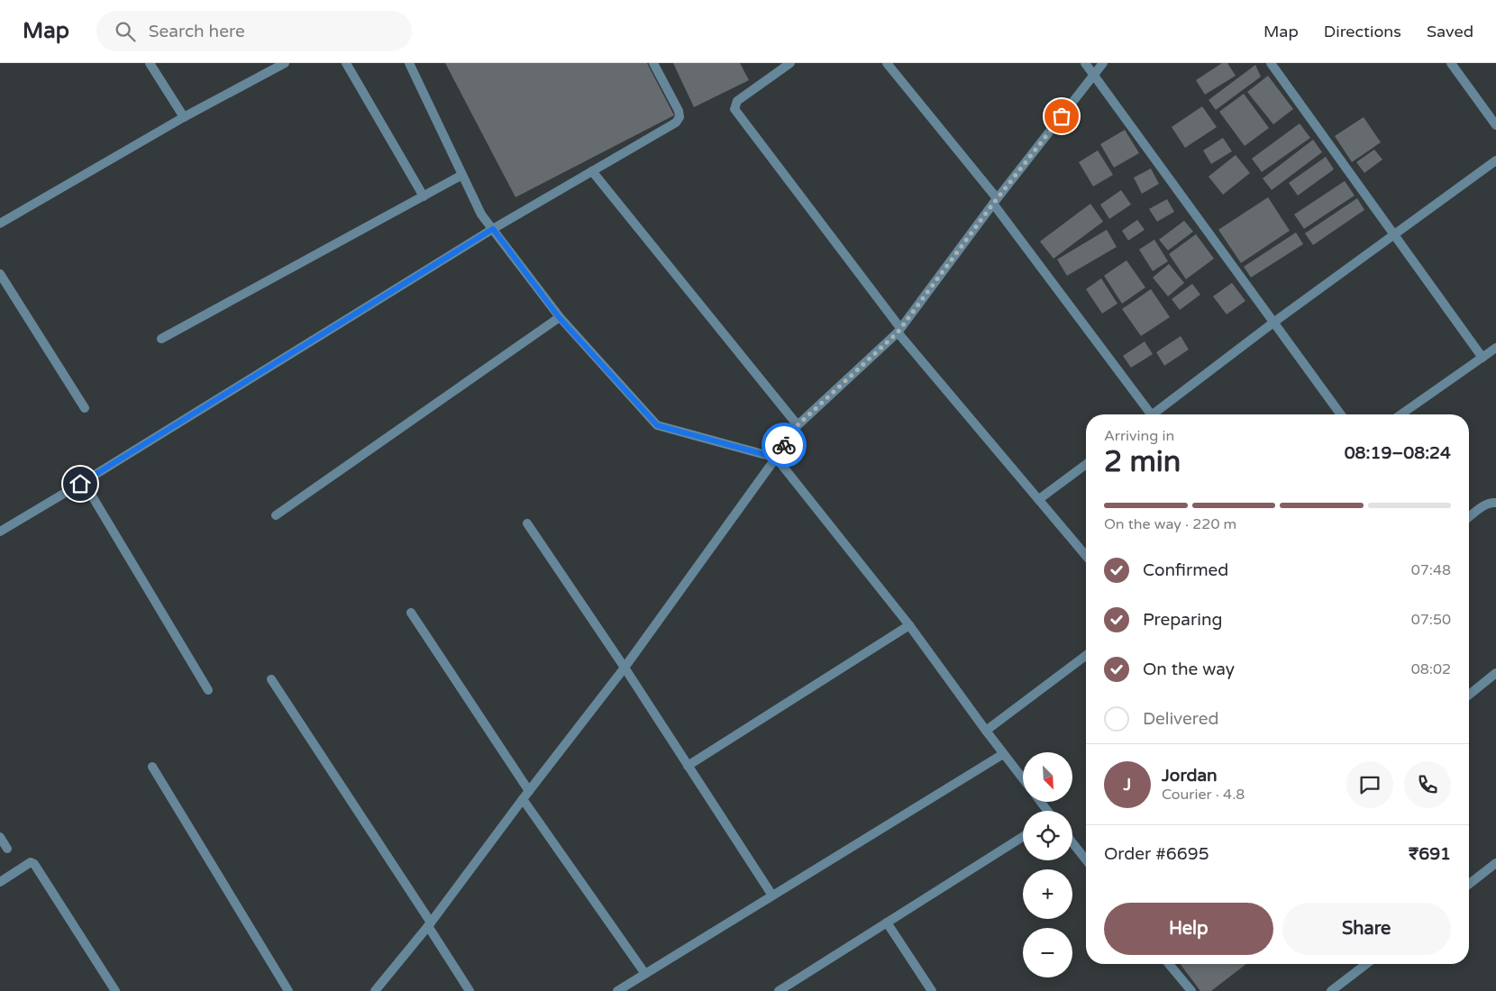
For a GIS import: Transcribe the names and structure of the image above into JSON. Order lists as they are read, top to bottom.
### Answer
{
  "north": "bottom right",
  "page": {
    "header": "Map",
    "search": "Search here",
    "nav": ["Map", "Directions", "Saved"],
    "heading": ["2 min", "Arriving in", "08:19–08:24"],
    "panel": [
      "Jordan",
      "Courier · 4.8",
      "Order #6695",
      "₹691"
    ],
    "bar": "On the way · 220 m",
    "list": [
      ["Confirmed", "07:48"],
      ["Preparing", "07:50"],
      ["On the way", "08:02"],
      "Delivered"
    ],
    "map_buttons": ["+", "−"],
    "round": "J",
    "buttons": ["Help", "Share"]
  }
}
